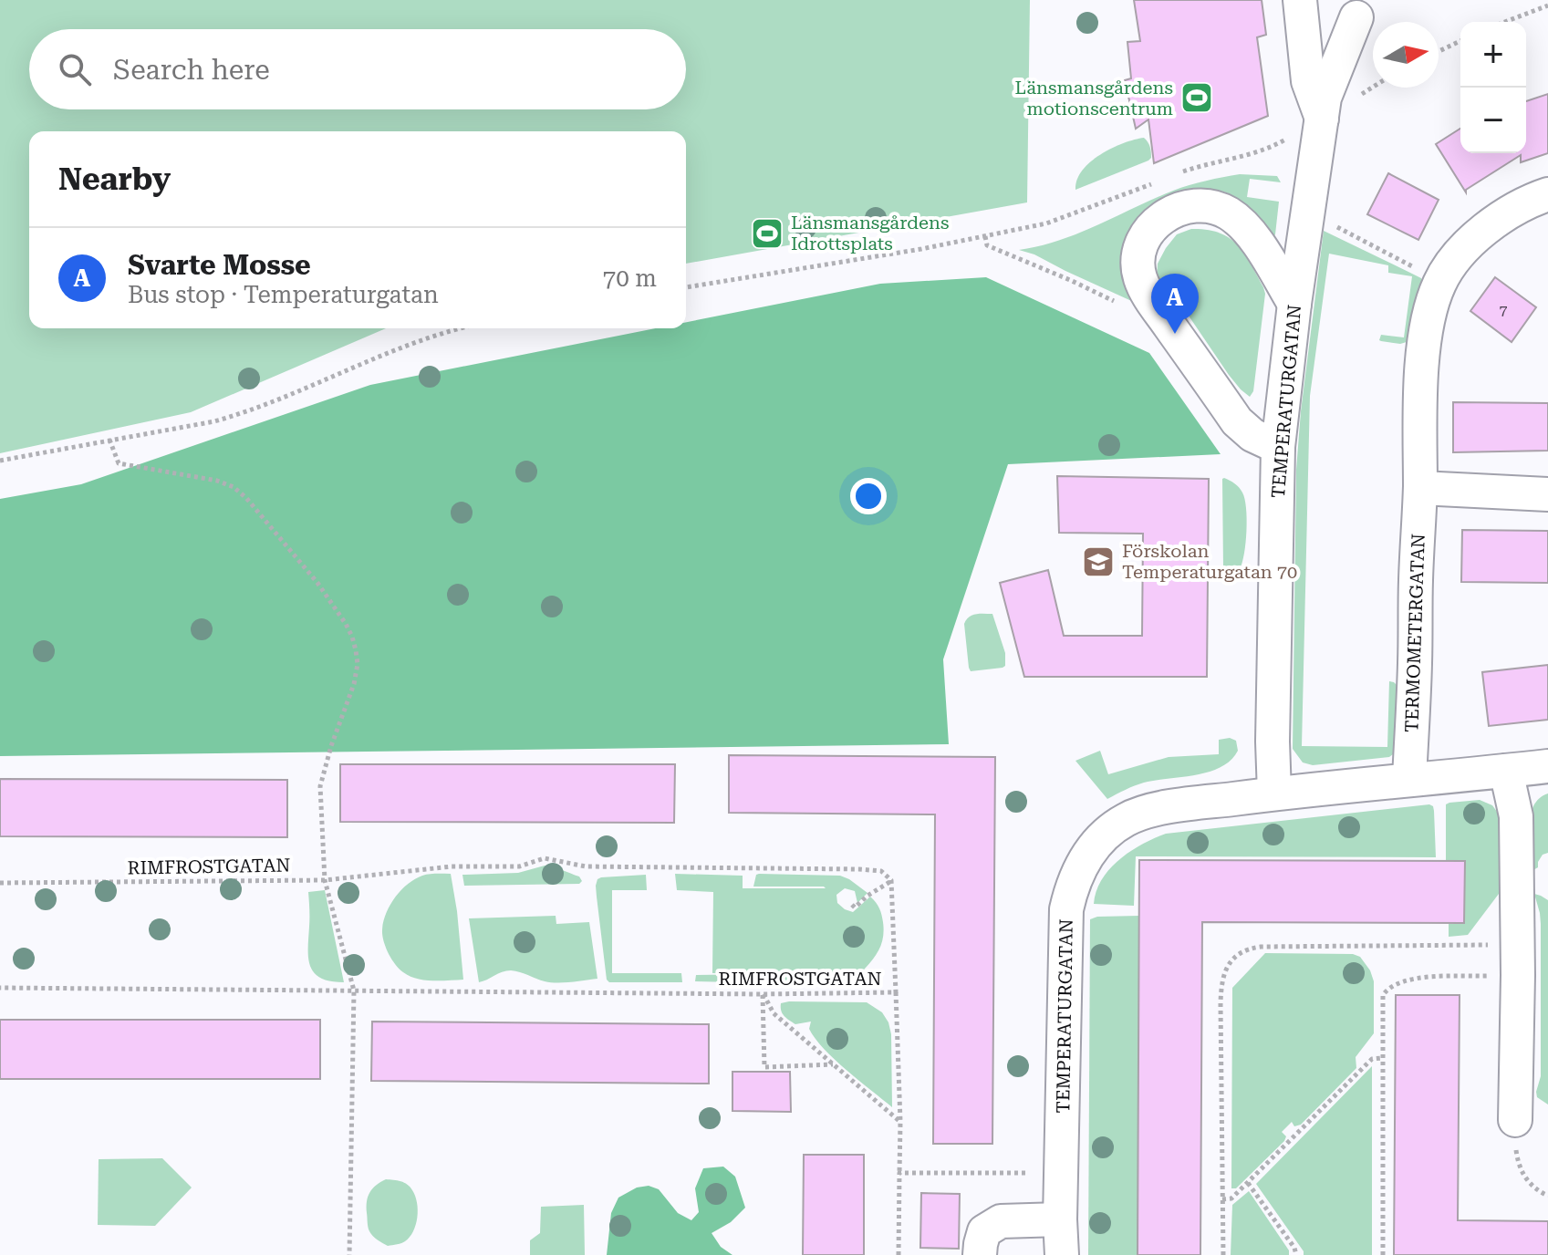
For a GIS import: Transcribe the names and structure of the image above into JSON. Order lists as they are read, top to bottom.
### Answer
{
  "streets": {
    "street": ["TEMPERATURGATAN", "TERMOMETERGATAN"],
    "path": ["RIMFROSTGATAN"]
  },
  "crossings": [
    ["TEMPERATURGATAN", "TERMOMETERGATAN"]
  ],
  "places": {
    "sports": ["Länsmansgårdens motionscentrum", "Länsmansgårdens Idrottsplats"],
    "school or university": ["Förskolan Temperaturgatan 70"]
  },
  "house_numbers": ["7"],
  "north": "right",
  "page": {
    "map_buttons": ["+", "−"],
    "search": "Search here",
    "heading": "Nearby",
    "list": [
      {
        "mark": "A",
        "name": "Svarte Mosse",
        "note": "Bus stop · Temperaturgatan",
        "value": "70 m"
      }
    ],
    "pins": "A"
  }
}
